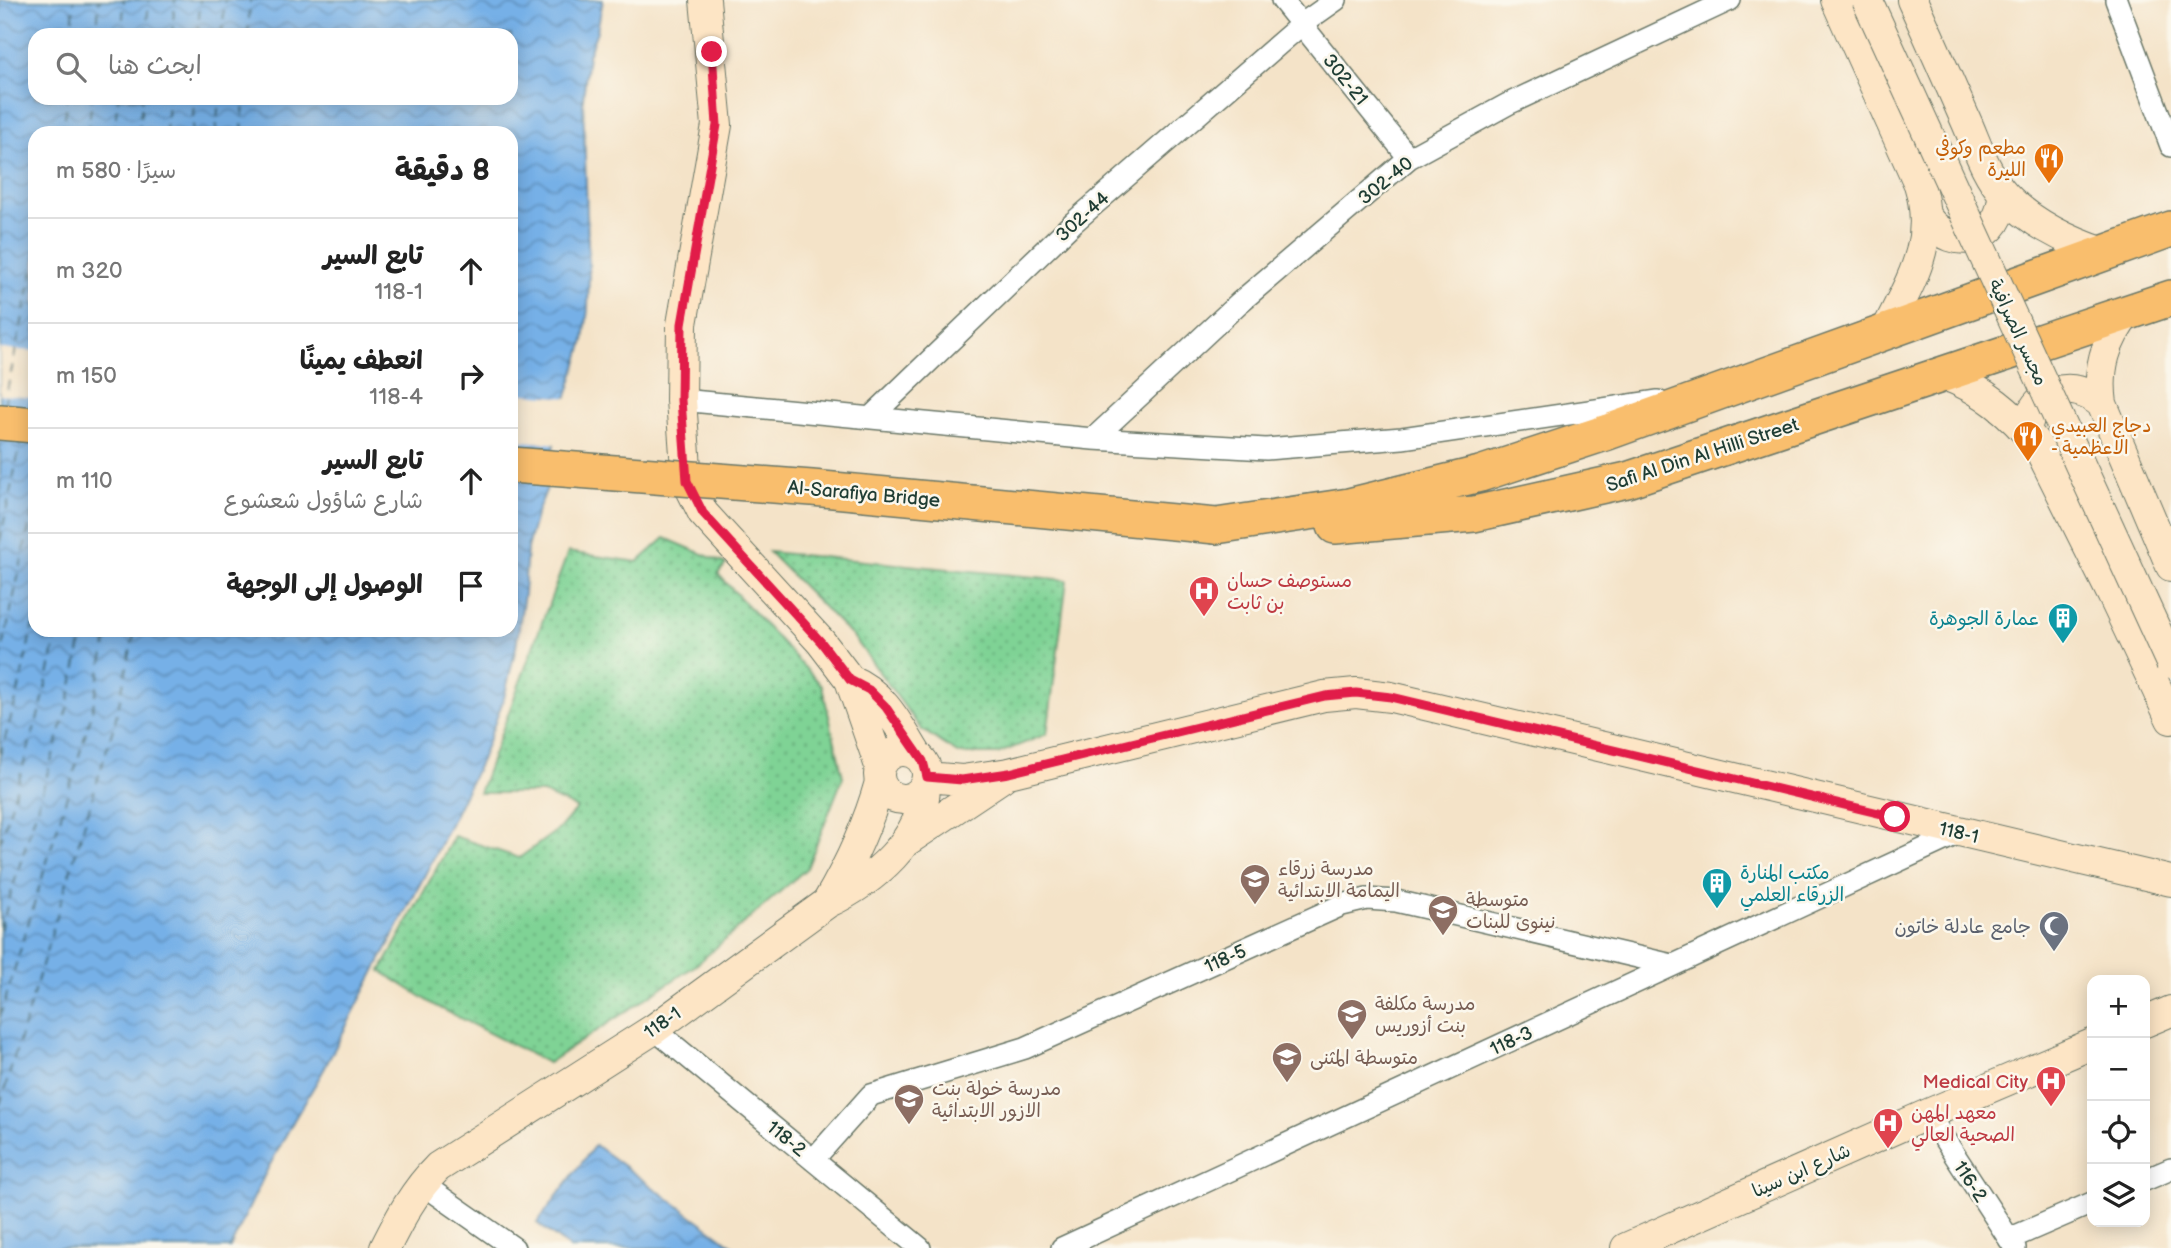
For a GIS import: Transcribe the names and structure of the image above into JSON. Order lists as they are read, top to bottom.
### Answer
{
  "streets": {
    "main road": ["Safi Al Din Al Hilli Street", "Al-Sarafiya Bridge"],
    "street": [
      "302-21",
      "302-40",
      "302-44",
      "مجسر الصرافية",
      "118-1",
      "118-5",
      "118-3",
      "118-2",
      "شارع ابن سينا",
      "116-2"
    ]
  },
  "crossings": [
    ["302-21", "302-40"],
    ["302-21", "302-44"],
    ["Safi Al Din Al Hilli Street", "Al-Sarafiya Bridge"],
    ["118-1", "118-3"],
    ["118-1", "118-2"],
    ["118-5", "118-3"],
    ["118-5", "118-2"],
    ["شارع ابن سينا", "116-2"]
  ],
  "places": {
    "restaurant": ["مطعم وكوفي الليرة", "دجاج العبيدي - الاعظمية"],
    "hospital": ["مستوصف حسان بن ثابت", "Medical City", "معهد المهن الصحية العالي"],
    "building": ["عمارة الجوهرة", "مكتب المنارة الزرقاء العلمي"],
    "school or university": [
      "مدرسة زرقاء اليمامة الابتدائية",
      "متوسطة نينوى للبنات",
      "مدرسة مكلفة بنت أزوريس",
      "متوسطة المثنى",
      "مدرسة خولة بنت الازور الابتدائية"
    ],
    "mosque": ["جامع عادلة خاتون"]
  },
  "page": {
    "search": "ابحث هنا",
    "heading": ["8 دقيقة", "سيرًا · 580 m"],
    "list": [
      ["تابع السير", "118-1", "320 m"],
      ["انعطف يمينًا", "118-4", "150 m"],
      ["تابع السير", "شارع شاؤول شعشوع", "110 m"],
      "الوصول إلى الوجهة"
    ],
    "map_buttons": ["+", "−"]
  }
}
